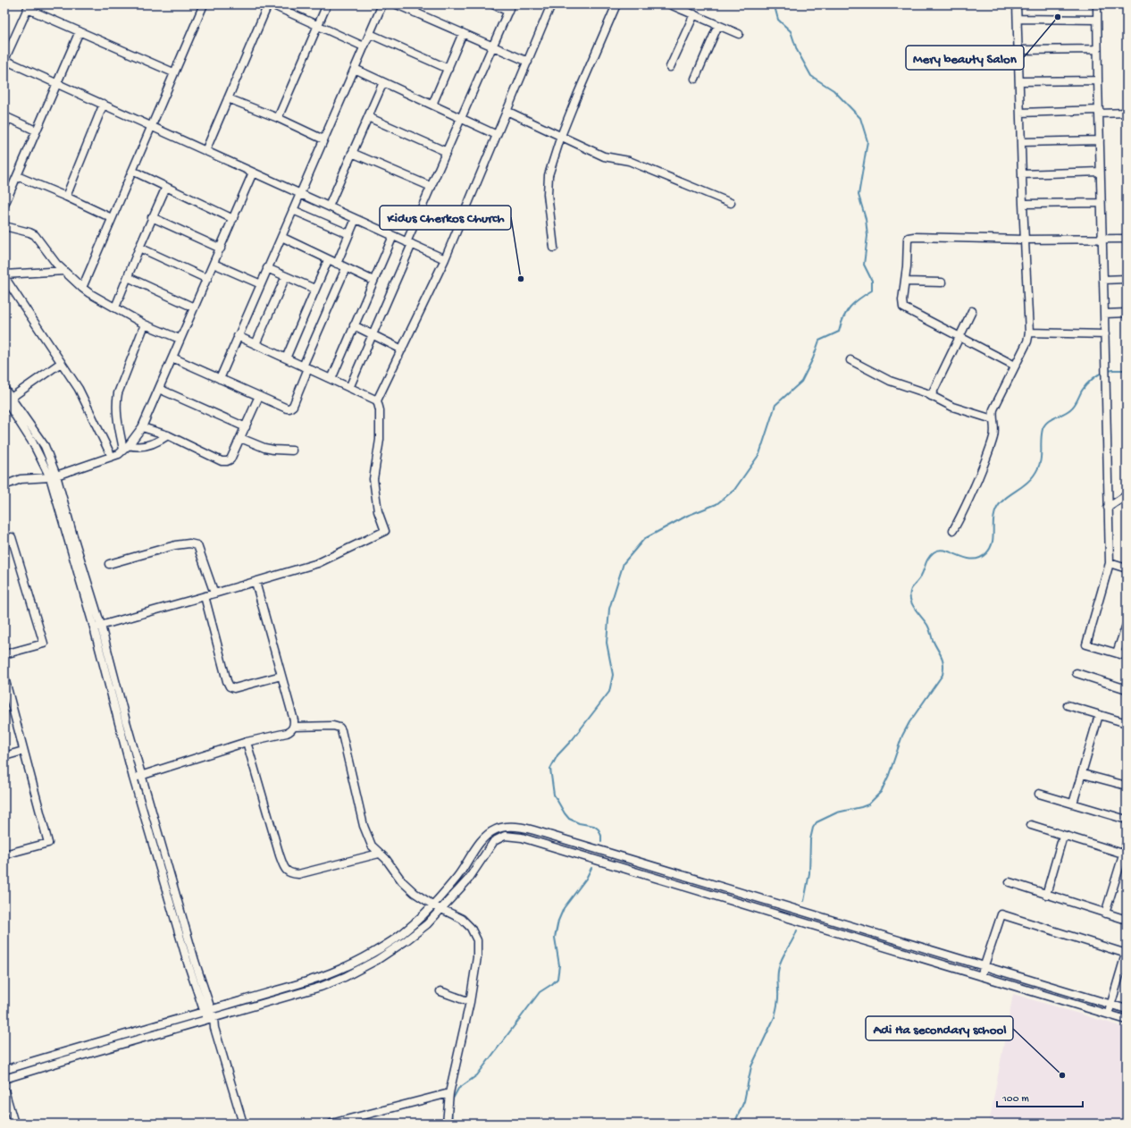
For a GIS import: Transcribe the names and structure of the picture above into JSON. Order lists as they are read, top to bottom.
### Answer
{
  "places": ["Mery beauty Salon", "Kidus Cherkos Church", "Adi Ha secondary school"],
  "scale_bar": "100 m"
}
